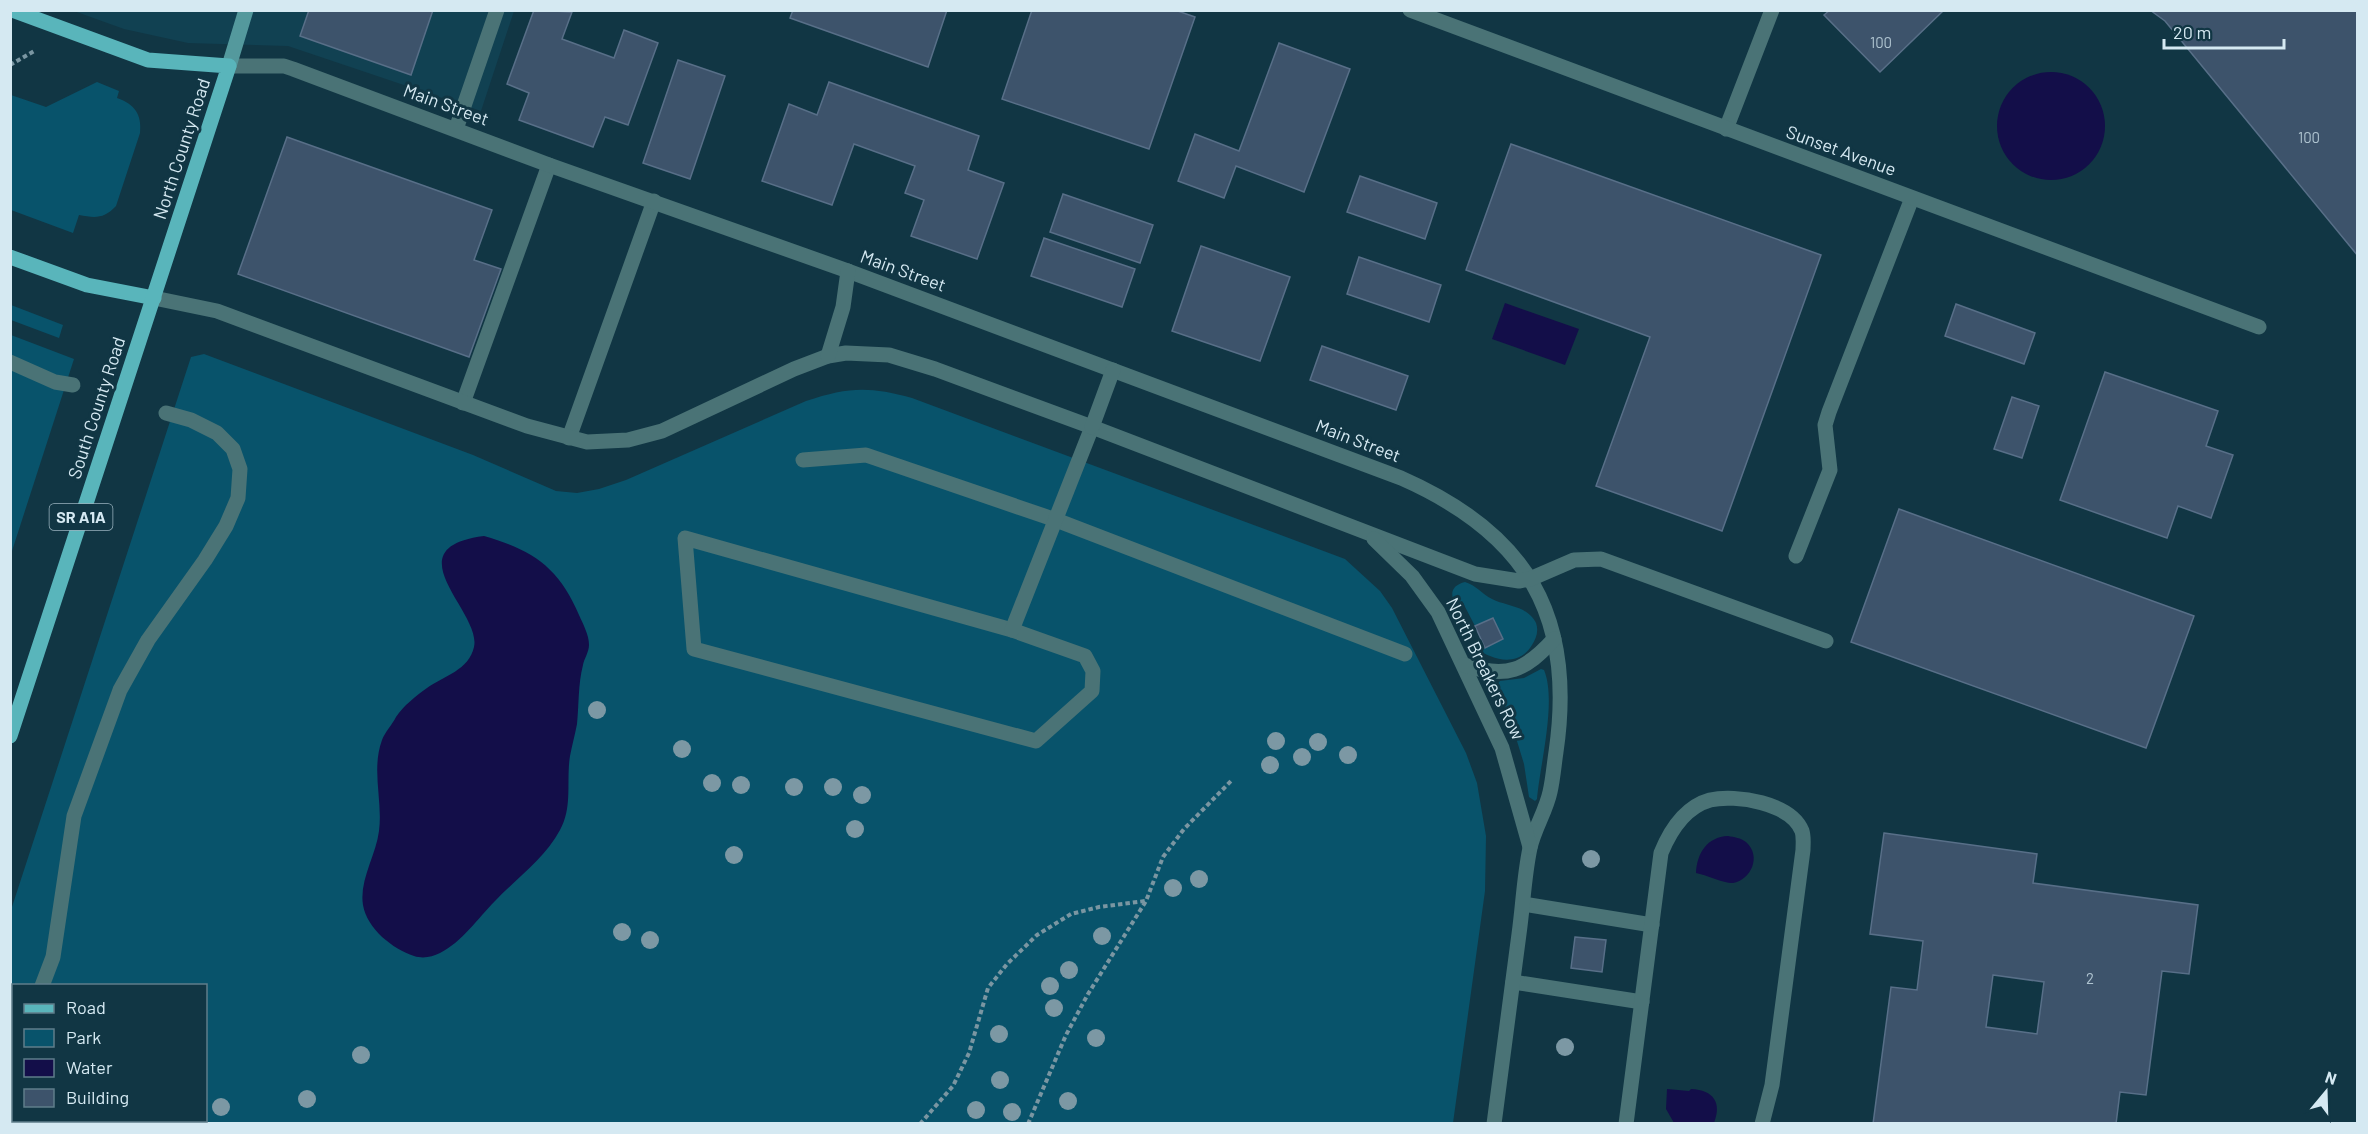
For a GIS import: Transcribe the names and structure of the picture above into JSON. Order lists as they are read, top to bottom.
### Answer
{
  "streets": {
    "main road": ["North County Road", "South County Road", "SR A1A"],
    "street": ["Main Street", "Sunset Avenue", "North Breakers Row"]
  },
  "crossings": [
    ["Main Street", "North County Road"],
    ["Main Street", "North Breakers Row"],
    ["North County Road", "South County Road"]
  ],
  "house_numbers": ["100", "100", "2"],
  "legend": [
    "Road",
    "Park",
    "Water",
    "Building"
  ],
  "scale_bar": "20 m",
  "north": "top"
}
